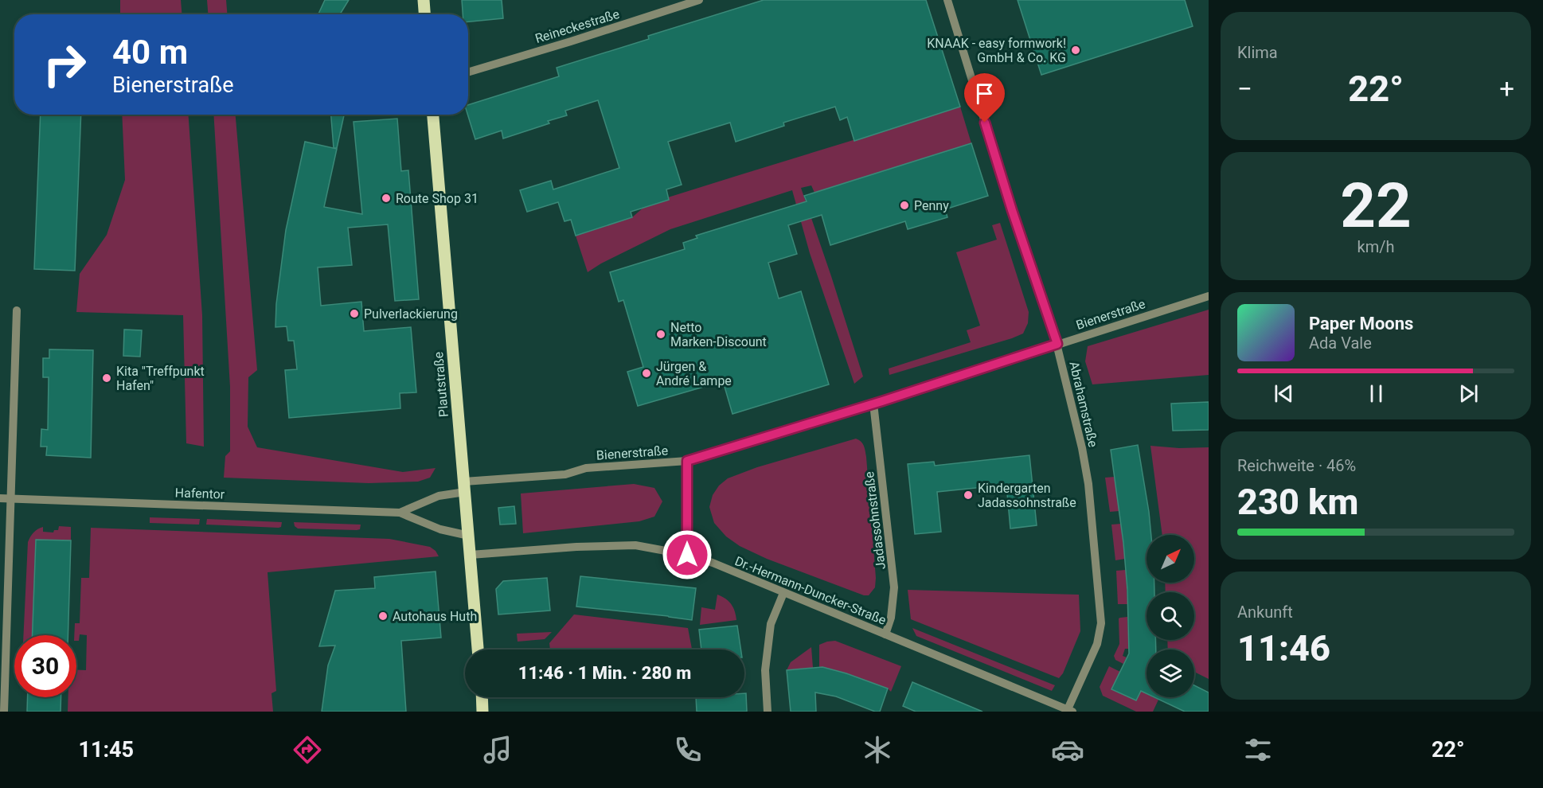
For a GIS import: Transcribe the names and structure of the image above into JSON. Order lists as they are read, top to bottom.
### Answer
{
  "streets": {
    "main road": ["Plautstraße"],
    "street": [
      "Reineckestraße",
      "Bienerstraße",
      "Abrahamstraße",
      "Hafentor",
      "Jadassohnstraße",
      "Dr.-Hermann-Duncker-Straße"
    ]
  },
  "crossings": [
    ["Bienerstraße", "Plautstraße"],
    ["Bienerstraße", "Abrahamstraße"],
    ["Bienerstraße", "Hafentor"],
    ["Bienerstraße", "Jadassohnstraße"],
    ["Plautstraße", "Hafentor"],
    ["Plautstraße", "Dr.-Hermann-Duncker-Straße"],
    ["Abrahamstraße", "Dr.-Hermann-Duncker-Straße"],
    ["Jadassohnstraße", "Dr.-Hermann-Duncker-Straße"]
  ],
  "places": [
    "KNAAK - easy formwork! GmbH & Co. KG",
    "Route Shop 31",
    "Penny",
    "Pulverlackierung",
    "Netto Marken-Discount",
    "Jürgen & André Lampe",
    "Kita \"Treffpunkt Hafen\"",
    "Kindergarten Jadassohnstraße",
    "Autohaus Huth"
  ],
  "north": "top right",
  "page": {
    "tile": [
      "Klima",
      ["22", "km/h"],
      ["Reichweite · 46%", "230 km"],
      ["Ankunft", "11:46"]
    ],
    "turn": ["40 m", "Bienerstraße"],
    "heat": ["−", "22°", "+"],
    "song": ["Paper Moons", "Ada Vale"],
    "limit": "30",
    "trip": "11:46 · 1 Min. · 280 m",
    "tabs": ["11:45", "22°"]
  }
}
